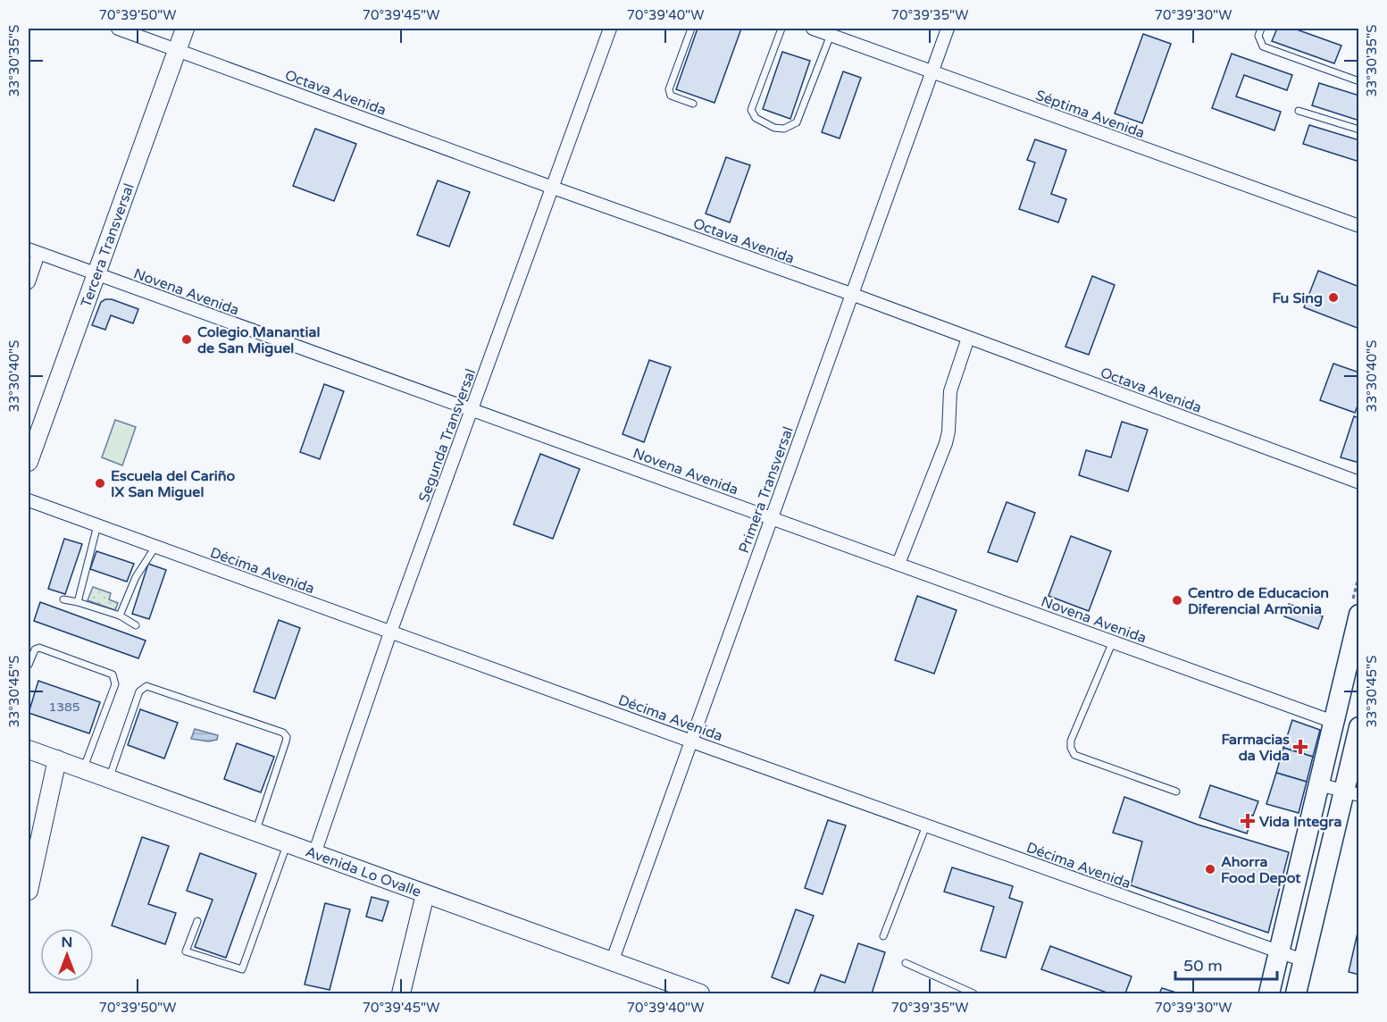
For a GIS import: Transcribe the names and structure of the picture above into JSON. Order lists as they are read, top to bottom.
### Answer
{
  "streets": {
    "main road": ["Tercera Transversal", "Avenida Lo Ovalle"],
    "street": [
      "Octava Avenida",
      "Séptima Avenida",
      "Novena Avenida",
      "Segunda Transversal",
      "Primera Transversal",
      "Décima Avenida"
    ]
  },
  "crossings": [
    ["Octava Avenida", "Tercera Transversal"],
    ["Octava Avenida", "Segunda Transversal"],
    ["Octava Avenida", "Primera Transversal"],
    ["Séptima Avenida", "Primera Transversal"],
    ["Tercera Transversal", "Novena Avenida"],
    ["Novena Avenida", "Segunda Transversal"],
    ["Novena Avenida", "Primera Transversal"],
    ["Segunda Transversal", "Décima Avenida"],
    ["Segunda Transversal", "Avenida Lo Ovalle"],
    ["Primera Transversal", "Décima Avenida"],
    ["Primera Transversal", "Avenida Lo Ovalle"]
  ],
  "places": {
    "other": [
      "Fu Sing",
      "Colegio Manantial de San Miguel",
      "Escuela del Cariño IX San Miguel",
      "Centro de Educacion Diferencial Armonia",
      "Ahorra Food Depot"
    ],
    "health": ["Farmacias da Vida", "Vida Integra"]
  },
  "house_numbers": ["1385"],
  "scale_bar": "50 m",
  "north": "top",
  "coordinates": [
    "70°39'50\"W",
    "70°39'45\"W",
    "70°39'40\"W",
    "70°39'35\"W",
    "70°39'30\"W",
    "33°30'35\"S",
    "33°30'40\"S",
    "33°30'45\"S"
  ]
}
